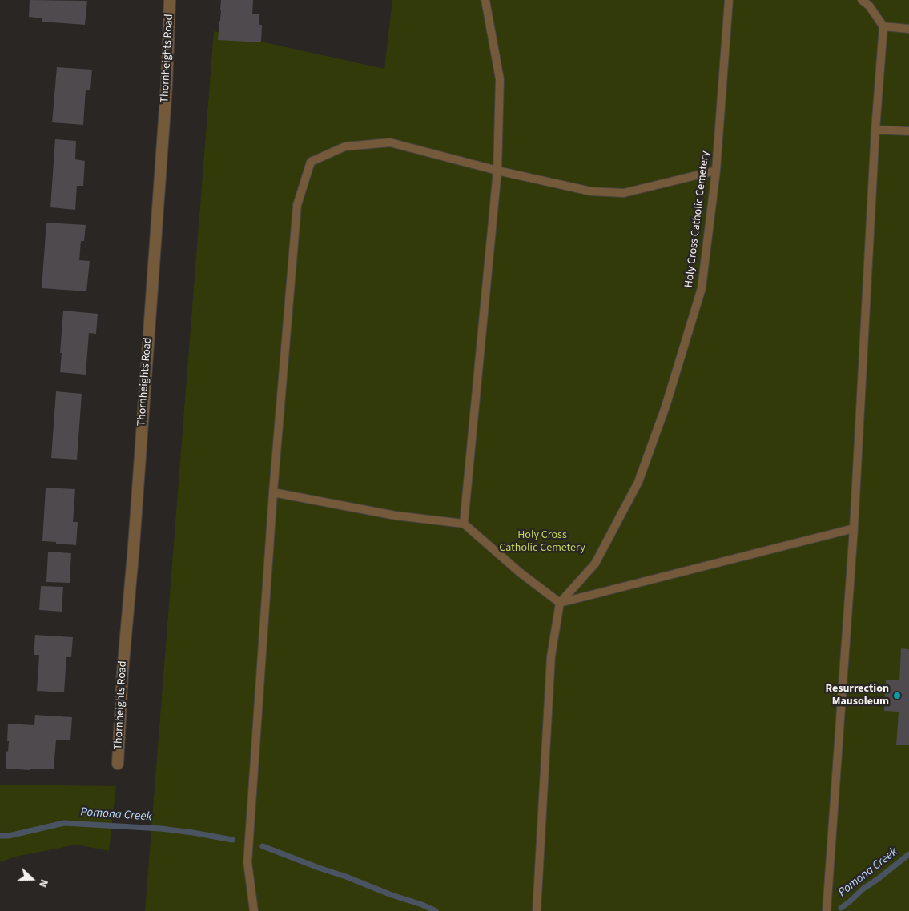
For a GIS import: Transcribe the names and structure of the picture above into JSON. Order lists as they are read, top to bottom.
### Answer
{
  "streets": {
    "street": ["Thornheights Road"],
    "lane": ["Holy Cross Catholic Cemetery"]
  },
  "water": ["Pomona Creek"],
  "parks": ["Holy Cross Catholic Cemetery"],
  "places": ["Resurrection Mausoleum"],
  "north": "right"
}
